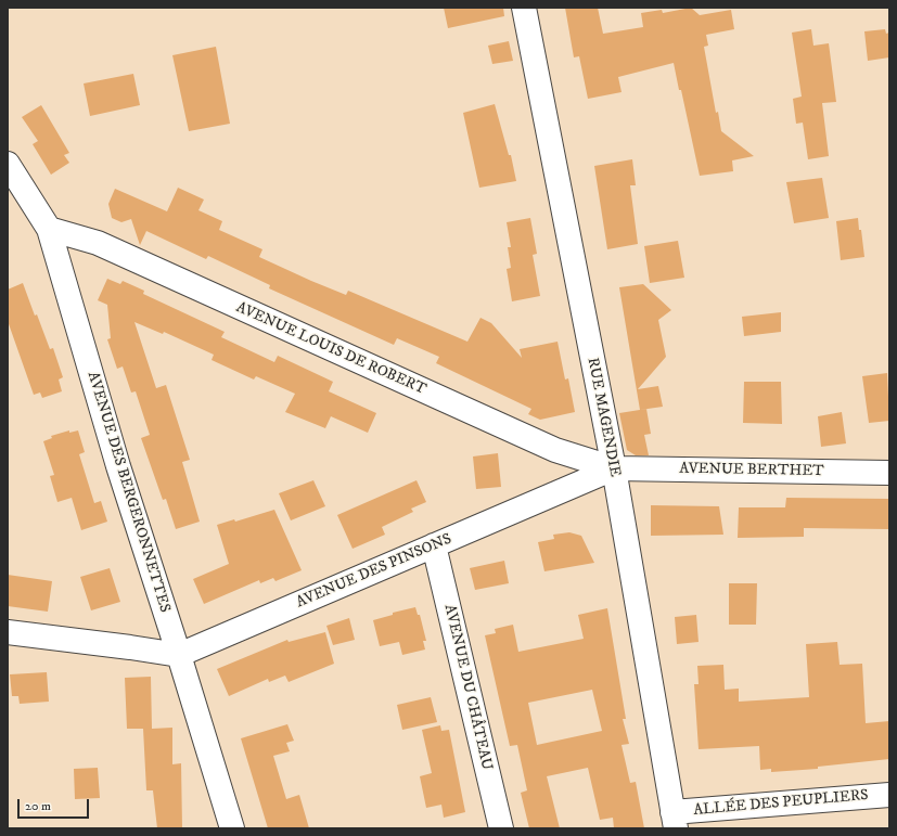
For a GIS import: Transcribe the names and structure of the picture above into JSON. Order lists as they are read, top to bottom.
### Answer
{
  "streets": {
    "street": [
      "AVENUE LOUIS DE ROBERT",
      "RUE MAGENDIE",
      "AVENUE BERTHET",
      "AVENUE DES BERGERONNETTES",
      "AVENUE DES PINSONS",
      "AVENUE DU CHÂTEAU",
      "ALLÉE DES PEUPLIERS"
    ]
  },
  "crossings": [
    ["AVENUE LOUIS DE ROBERT", "RUE MAGENDIE"],
    ["AVENUE LOUIS DE ROBERT", "AVENUE BERTHET"],
    ["AVENUE LOUIS DE ROBERT", "AVENUE DES BERGERONNETTES"],
    ["AVENUE LOUIS DE ROBERT", "AVENUE DES PINSONS"],
    ["RUE MAGENDIE", "AVENUE BERTHET"],
    ["RUE MAGENDIE", "AVENUE DES PINSONS"],
    ["RUE MAGENDIE", "ALLÉE DES PEUPLIERS"],
    ["AVENUE BERTHET", "AVENUE DES PINSONS"],
    ["AVENUE DES BERGERONNETTES", "AVENUE DES PINSONS"],
    ["AVENUE DES PINSONS", "AVENUE DU CHÂTEAU"]
  ],
  "scale_bar": "20 m"
}
